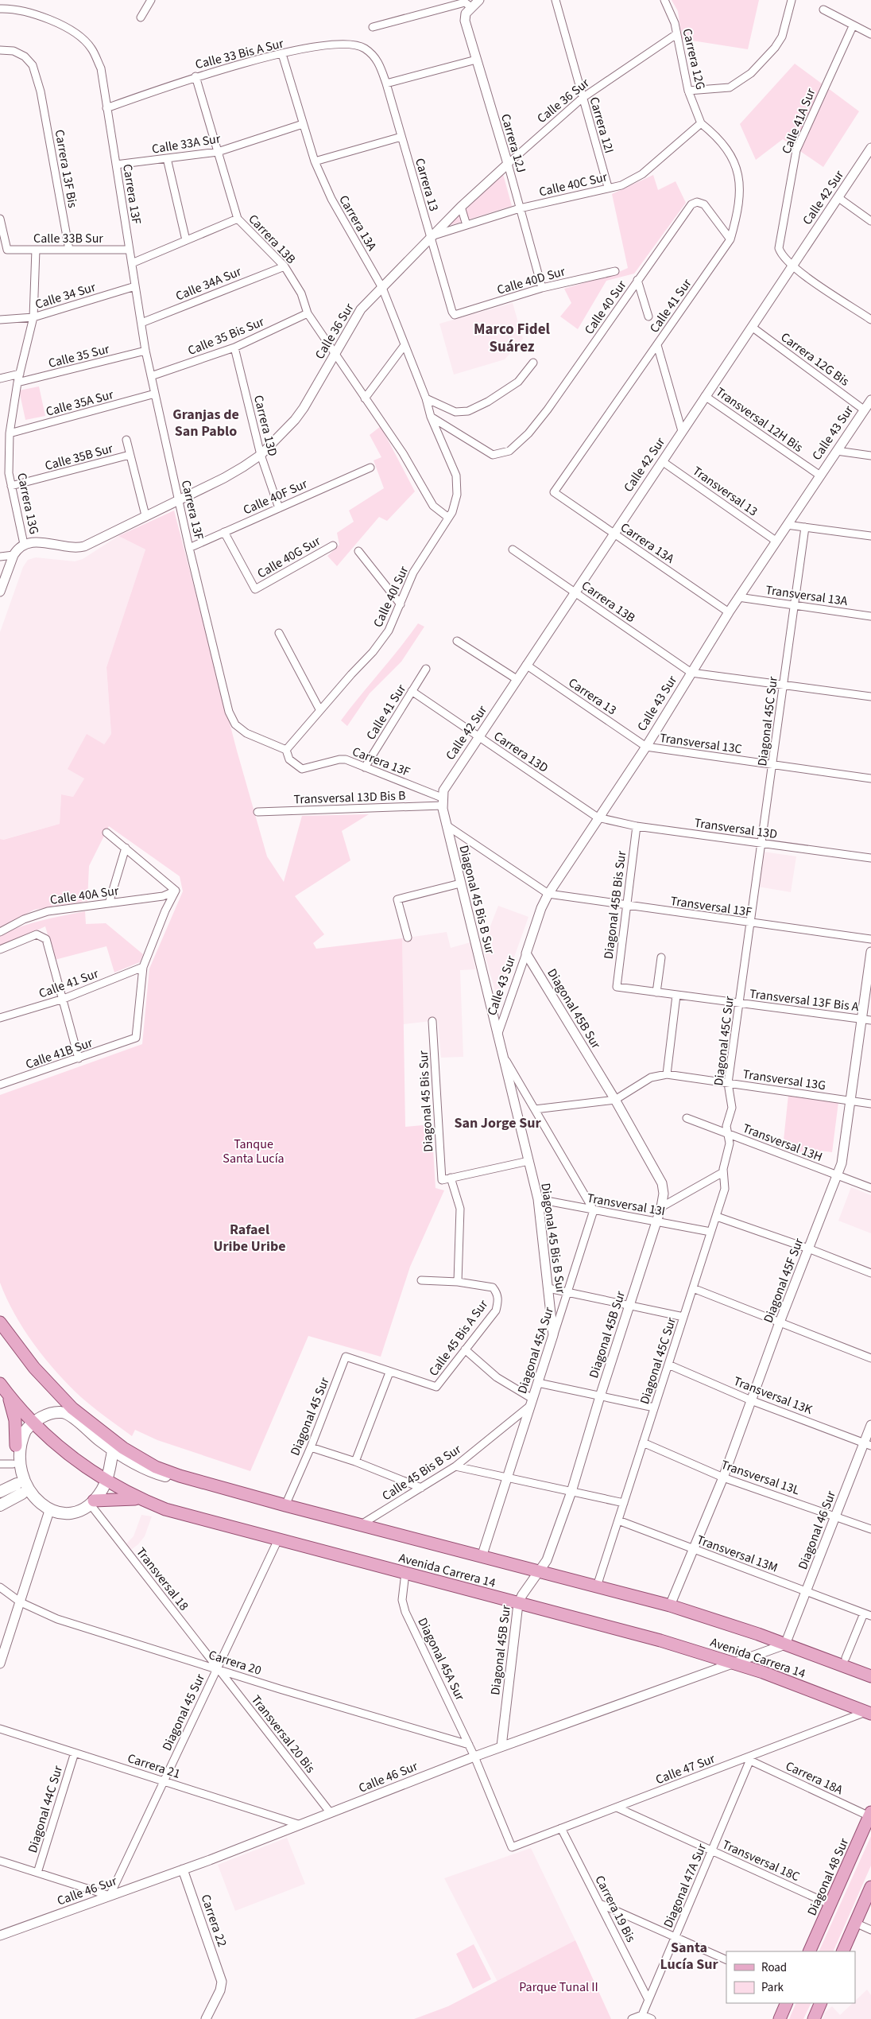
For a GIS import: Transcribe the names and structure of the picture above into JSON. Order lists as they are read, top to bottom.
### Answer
{
  "streets": {
    "main road": ["Avenida Carrera 14", "Diagonal 48 Sur"],
    "street": [
      "Calle 33 Bis A Sur",
      "Carrera 12G",
      "Calle 36 Sur",
      "Calle 41A Sur",
      "Carrera 12I",
      "Calle 33A Sur",
      "Carrera 12J",
      "Carrera 13F Bis",
      "Calle 40C Sur",
      "Carrera 13",
      "Carrera 13F",
      "Calle 42 Sur",
      "Carrera 13A",
      "Calle 33B Sur",
      "Carrera 13B",
      "Calle 40D Sur",
      "Calle 34A Sur",
      "Calle 34 Sur",
      "Calle 41 Sur",
      "Calle 40 Sur",
      "Calle 35 Bis Sur",
      "Calle 35 Sur",
      "Carrera 12G Bis",
      "Calle 35A Sur",
      "Transversal 12H Bis",
      "Carrera 13D",
      "Calle 43 Sur",
      "Calle 35B Sur",
      "Transversal 13",
      "Calle 40F Sur",
      "Carrera 13G",
      "Calle 40G Sur",
      "Transversal 13A",
      "Calle 40I Sur",
      "Diagonal 45C Sur",
      "Transversal 13C",
      "Transversal 13D Bis B",
      "Transversal 13D",
      "Calle 40A Sur",
      "Diagonal 45 Bis B Sur",
      "Diagonal 45B Bis Sur",
      "Transversal 13F",
      "Transversal 13F Bis A",
      "Diagonal 45B Sur",
      "Calle 41B Sur",
      "Transversal 13G",
      "Diagonal 45 Bis Sur",
      "Transversal 13H",
      "Transversal 13I",
      "Diagonal 45F Sur",
      "Calle 45 Bis A Sur",
      "Diagonal 45A Sur",
      "Transversal 13K",
      "Diagonal 45 Sur",
      "Calle 45 Bis B Sur",
      "Transversal 13L",
      "Diagonal 46 Sur",
      "Transversal 13M",
      "Transversal 18",
      "Carrera 20",
      "Transversal 20 Bis",
      "Carrera 21",
      "Calle 47 Sur",
      "Calle 46 Sur",
      "Carrera 18A",
      "Diagonal 44C Sur",
      "Transversal 18C",
      "Diagonal 47A Sur",
      "Carrera 19 Bis",
      "Carrera 22"
    ]
  },
  "crossings": [
    ["Calle 33 Bis A Sur", "Carrera 13"],
    ["Calle 33 Bis A Sur", "Carrera 13F"],
    ["Calle 33 Bis A Sur", "Carrera 13A"],
    ["Calle 33 Bis A Sur", "Carrera 13B"],
    ["Carrera 12G", "Calle 36 Sur"],
    ["Carrera 12G", "Calle 40C Sur"],
    ["Carrera 12G", "Calle 41 Sur"],
    ["Calle 36 Sur", "Carrera 12I"],
    ["Calle 36 Sur", "Carrera 12J"],
    ["Calle 36 Sur", "Calle 40C Sur"],
    ["Calle 36 Sur", "Carrera 13"],
    ["Calle 36 Sur", "Carrera 13F"],
    ["Calle 36 Sur", "Carrera 13A"],
    ["Calle 36 Sur", "Carrera 13B"],
    ["Calle 36 Sur", "Carrera 13D"],
    ["Calle 36 Sur", "Carrera 13G"],
    ["Calle 41A Sur", "Calle 42 Sur"],
    ["Carrera 12I", "Calle 40C Sur"],
    ["Calle 33A Sur", "Carrera 13F"],
    ["Calle 33A Sur", "Carrera 13A"],
    ["Calle 33A Sur", "Carrera 13B"],
    ["Carrera 12J", "Calle 40C Sur"],
    ["Carrera 12J", "Calle 40D Sur"],
    ["Carrera 13F Bis", "Calle 33B Sur"],
    ["Calle 40C Sur", "Carrera 13"],
    ["Calle 40C Sur", "Calle 41 Sur"],
    ["Carrera 13", "Calle 42 Sur"],
    ["Carrera 13", "Calle 40D Sur"],
    ["Carrera 13", "Calle 43 Sur"],
    ["Carrera 13", "Transversal 13C"],
    ["Carrera 13F", "Calle 42 Sur"],
    ["Carrera 13F", "Calle 33B Sur"],
    ["Carrera 13F", "Calle 34A Sur"],
    ["Carrera 13F", "Calle 34 Sur"],
    ["Carrera 13F", "Calle 41 Sur"],
    ["Carrera 13F", "Calle 35 Bis Sur"],
    ["Carrera 13F", "Calle 35 Sur"],
    ["Carrera 13F", "Calle 35A Sur"],
    ["Carrera 13F", "Calle 40F Sur"],
    ["Carrera 13F", "Calle 40I Sur"],
    ["Carrera 13F", "Transversal 13D Bis B"],
    ["Carrera 13F", "Diagonal 45 Bis B Sur"],
    ["Calle 42 Sur", "Carrera 13A"],
    ["Calle 42 Sur", "Carrera 13B"],
    ["Calle 42 Sur", "Carrera 12G Bis"],
    ["Calle 42 Sur", "Transversal 12H Bis"],
    ["Calle 42 Sur", "Carrera 13D"],
    ["Calle 42 Sur", "Transversal 13"],
    ["Calle 42 Sur", "Transversal 13D Bis B"],
    ["Calle 42 Sur", "Diagonal 45 Bis B Sur"],
    ["Carrera 13A", "Calle 41 Sur"],
    ["Carrera 13A", "Calle 40 Sur"],
    ["Carrera 13A", "Calle 43 Sur"],
    ["Carrera 13A", "Calle 40I Sur"],
    ["Calle 33B Sur", "Carrera 13G"],
    ["Carrera 13B", "Calle 34A Sur"],
    ["Carrera 13B", "Calle 35 Bis Sur"],
    ["Carrera 13B", "Calle 43 Sur"],
    ["Carrera 13B", "Calle 40I Sur"],
    ["Calle 34 Sur", "Carrera 13G"],
    ["Calle 41 Sur", "Calle 40 Sur"],
    ["Calle 41 Sur", "Carrera 13D"],
    ["Calle 41 Sur", "Calle 41B Sur"],
    ["Calle 35 Bis Sur", "Carrera 13D"],
    ["Calle 35 Sur", "Carrera 13G"],
    ["Carrera 12G Bis", "Calle 43 Sur"],
    ["Calle 35A Sur", "Carrera 13G"],
    ["Transversal 12H Bis", "Calle 43 Sur"],
    ["Carrera 13D", "Calle 43 Sur"],
    ["Carrera 13D", "Calle 40F Sur"],
    ["Carrera 13D", "Transversal 13D"],
    ["Calle 43 Sur", "Transversal 13"],
    ["Calle 43 Sur", "Transversal 13A"],
    ["Calle 43 Sur", "Transversal 13C"],
    ["Calle 43 Sur", "Transversal 13D"],
    ["Calle 43 Sur", "Diagonal 45 Bis B Sur"],
    ["Calle 43 Sur", "Transversal 13F"],
    ["Calle 43 Sur", "Diagonal 45B Sur"],
    ["Calle 35B Sur", "Carrera 13G"],
    ["Calle 40F Sur", "Calle 40G Sur"],
    ["Transversal 13A", "Diagonal 45C Sur"],
    ["Diagonal 45C Sur", "Transversal 13C"],
    ["Diagonal 45C Sur", "Transversal 13D"],
    ["Diagonal 45C Sur", "Transversal 13F"],
    ["Diagonal 45C Sur", "Transversal 13F Bis A"],
    ["Diagonal 45C Sur", "Transversal 13G"],
    ["Diagonal 45C Sur", "Transversal 13H"],
    ["Diagonal 45C Sur", "Transversal 13I"],
    ["Diagonal 45C Sur", "Transversal 13K"],
    ["Diagonal 45C Sur", "Transversal 13L"],
    ["Diagonal 45C Sur", "Transversal 13M"],
    ["Diagonal 45C Sur", "Avenida Carrera 14"],
    ["Transversal 13D Bis B", "Diagonal 45 Bis B Sur"],
    ["Transversal 13D", "Diagonal 45B Bis Sur"],
    ["Diagonal 45 Bis B Sur", "Transversal 13I"],
    ["Diagonal 45 Bis B Sur", "Diagonal 45A Sur"],
    ["Diagonal 45B Bis Sur", "Transversal 13F"],
    ["Diagonal 45B Bis Sur", "Transversal 13F Bis A"],
    ["Transversal 13F Bis A", "Diagonal 45F Sur"],
    ["Diagonal 45B Sur", "Transversal 13G"],
    ["Diagonal 45B Sur", "Transversal 13I"],
    ["Diagonal 45B Sur", "Avenida Carrera 14"],
    ["Diagonal 45B Sur", "Calle 46 Sur"],
    ["Transversal 13G", "Diagonal 45F Sur"],
    ["Transversal 13H", "Diagonal 45F Sur"],
    ["Transversal 13I", "Diagonal 45A Sur"],
    ["Diagonal 45F Sur", "Transversal 13K"],
    ["Diagonal 45F Sur", "Transversal 13L"],
    ["Diagonal 45F Sur", "Transversal 13M"],
    ["Diagonal 45F Sur", "Avenida Carrera 14"],
    ["Calle 45 Bis A Sur", "Diagonal 45 Sur"],
    ["Diagonal 45A Sur", "Calle 45 Bis B Sur"],
    ["Diagonal 45A Sur", "Avenida Carrera 14"],
    ["Diagonal 45A Sur", "Carrera 20"],
    ["Diagonal 45A Sur", "Calle 47 Sur"],
    ["Diagonal 45A Sur", "Calle 46 Sur"],
    ["Transversal 13K", "Diagonal 46 Sur"],
    ["Diagonal 45 Sur", "Avenida Carrera 14"],
    ["Diagonal 45 Sur", "Transversal 18"],
    ["Diagonal 45 Sur", "Carrera 20"],
    ["Diagonal 45 Sur", "Transversal 20 Bis"],
    ["Diagonal 45 Sur", "Carrera 21"],
    ["Diagonal 45 Sur", "Calle 46 Sur"],
    ["Calle 45 Bis B Sur", "Avenida Carrera 14"],
    ["Transversal 13L", "Diagonal 46 Sur"],
    ["Diagonal 46 Sur", "Transversal 13M"],
    ["Diagonal 46 Sur", "Avenida Carrera 14"],
    ["Diagonal 46 Sur", "Calle 46 Sur"],
    ["Avenida Carrera 14", "Calle 47 Sur"],
    ["Avenida Carrera 14", "Calle 46 Sur"],
    ["Transversal 18", "Carrera 20"],
    ["Transversal 18", "Transversal 20 Bis"],
    ["Carrera 20", "Transversal 20 Bis"],
    ["Transversal 20 Bis", "Calle 46 Sur"],
    ["Carrera 21", "Calle 46 Sur"],
    ["Carrera 21", "Diagonal 44C Sur"],
    ["Calle 47 Sur", "Calle 46 Sur"],
    ["Calle 47 Sur", "Carrera 18A"],
    ["Calle 47 Sur", "Transversal 18C"],
    ["Calle 47 Sur", "Diagonal 47A Sur"],
    ["Calle 47 Sur", "Carrera 19 Bis"],
    ["Calle 46 Sur", "Carrera 22"],
    ["Carrera 18A", "Diagonal 48 Sur"],
    ["Carrera 18A", "Diagonal 47A Sur"],
    ["Transversal 18C", "Diagonal 48 Sur"],
    ["Transversal 18C", "Diagonal 47A Sur"],
    ["Diagonal 47A Sur", "Carrera 19 Bis"]
  ],
  "districts": [
    "Marco Fidel Suárez",
    "Granjas de San Pablo",
    "San Jorge Sur",
    "Rafael Uribe Uribe",
    "Santa Lucía Sur"
  ],
  "parks": ["Tanque Santa Lucía", "Parque Tunal II"],
  "legend": ["Road", "Park"]
}
